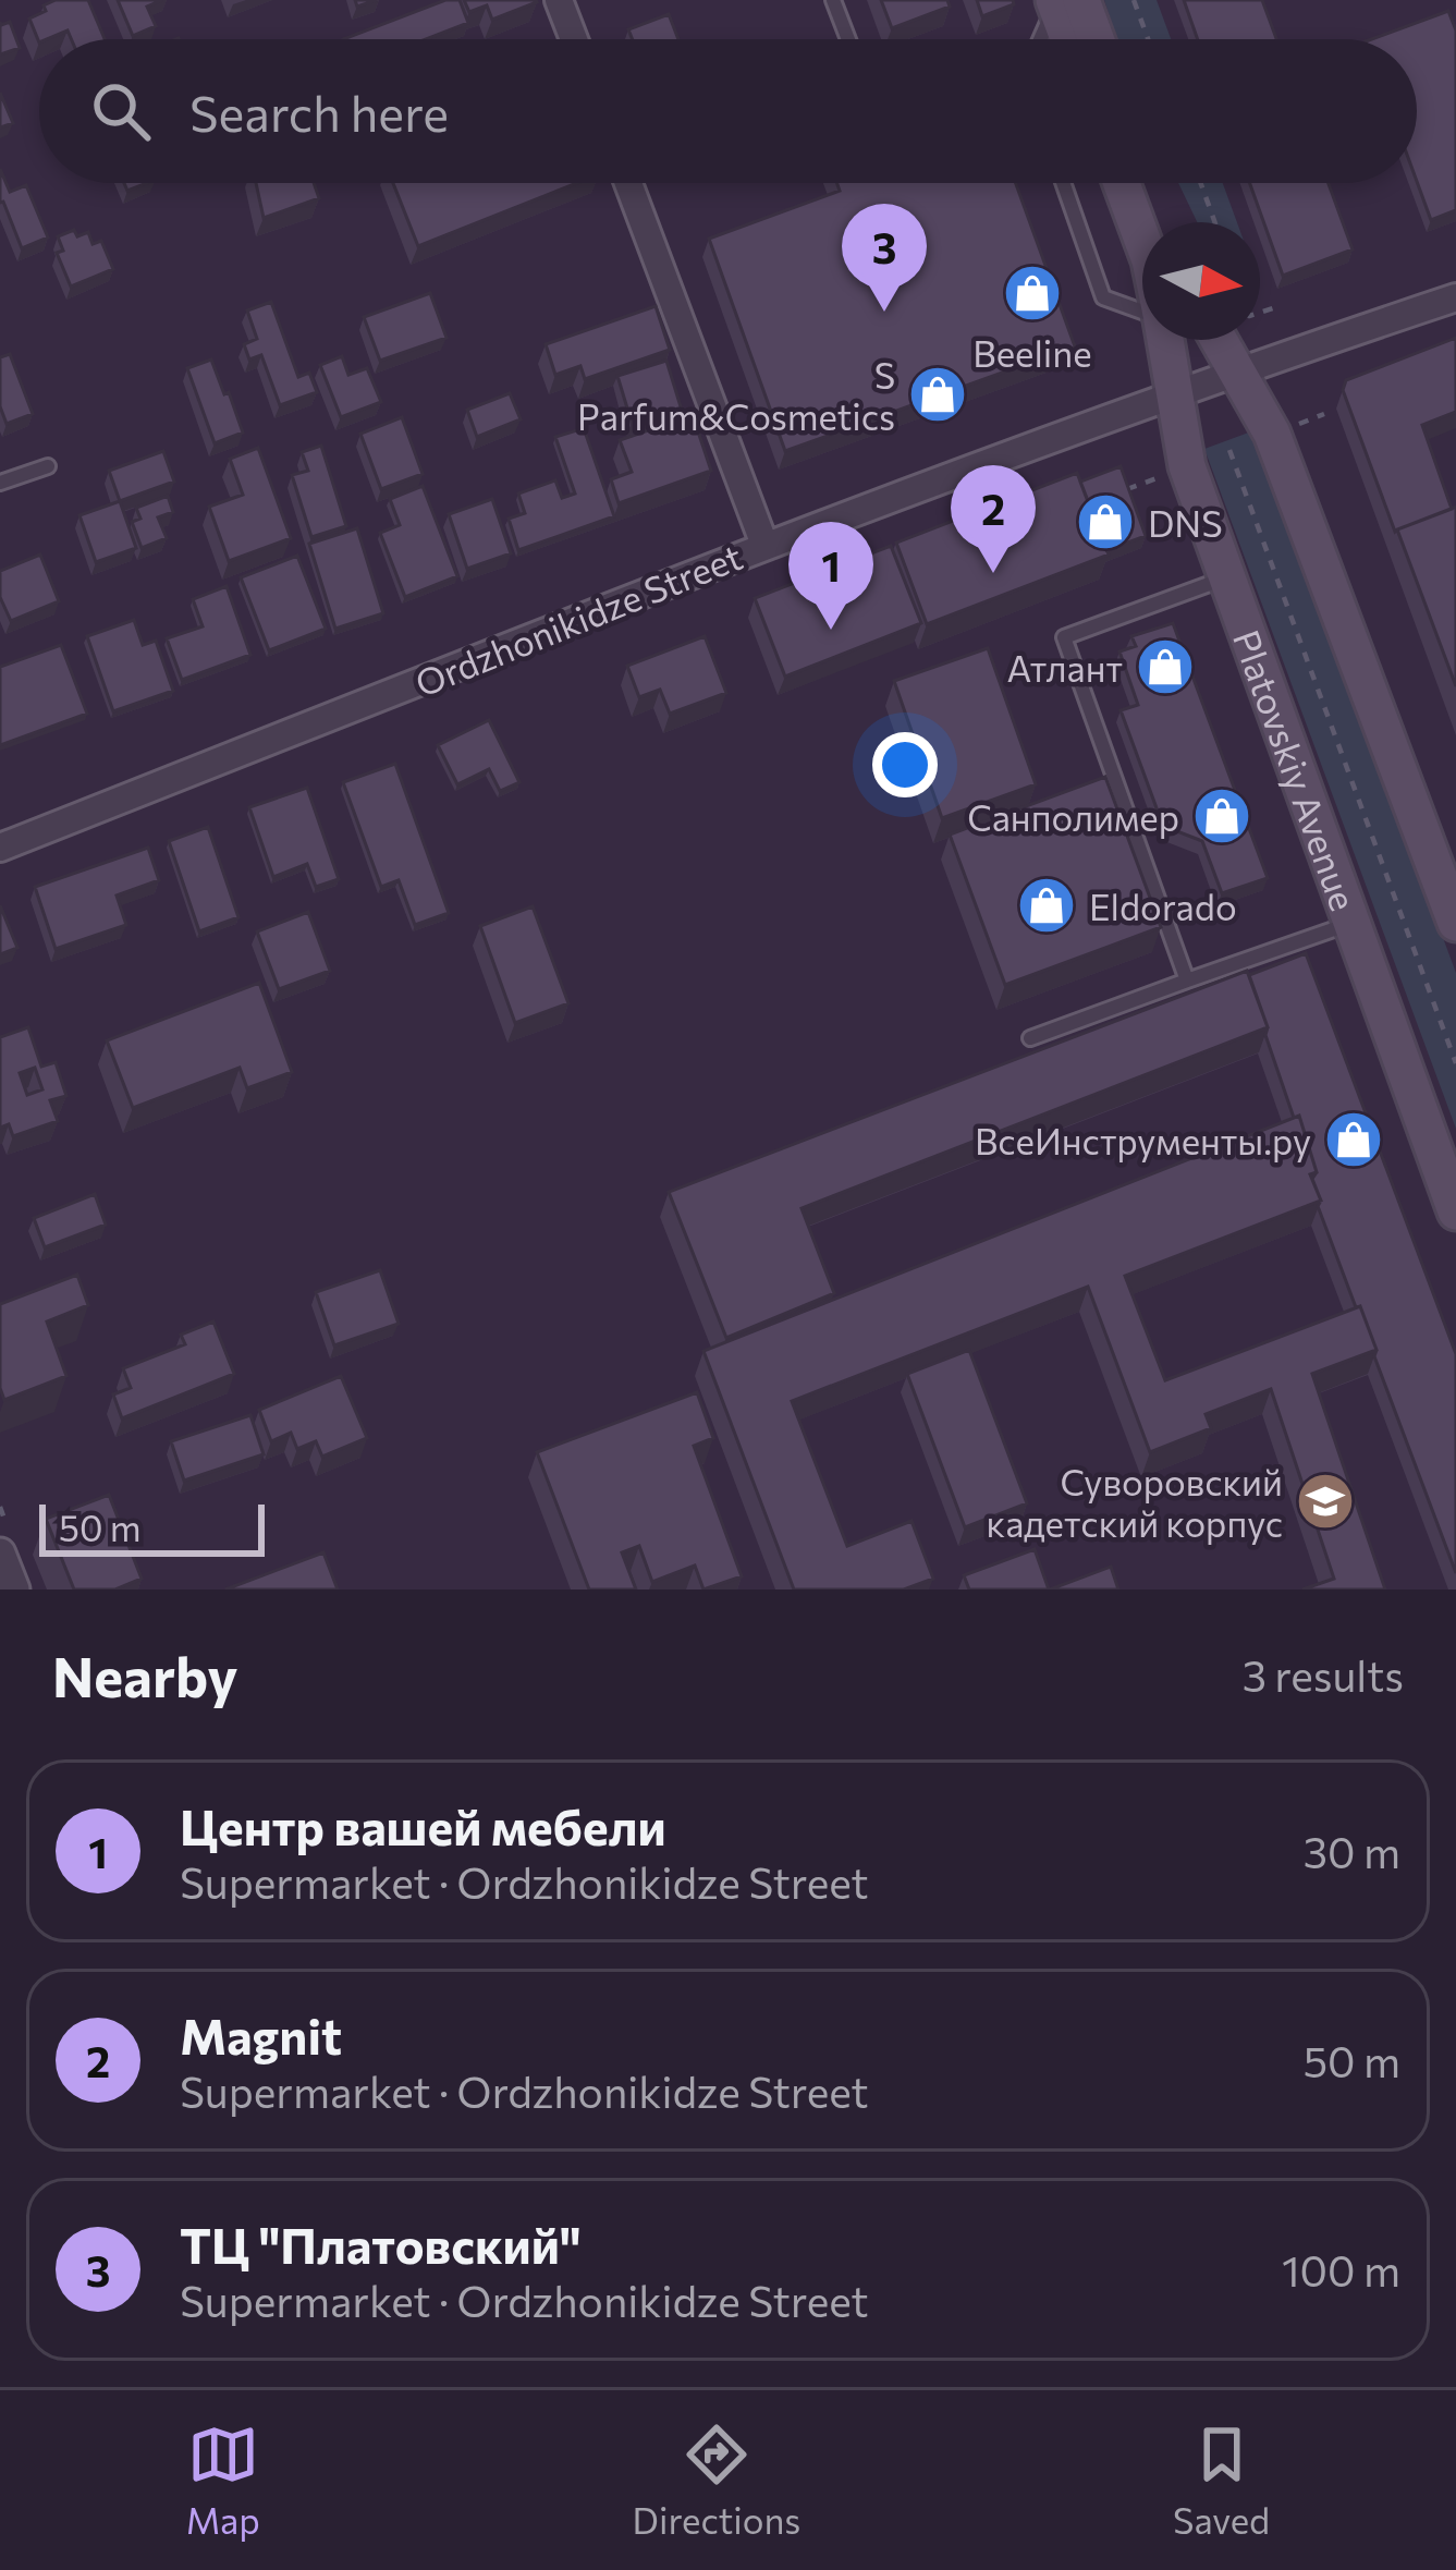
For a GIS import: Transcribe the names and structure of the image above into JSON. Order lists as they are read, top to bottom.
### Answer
{
  "streets": {
    "main road": ["Platovskiy Avenue"],
    "street": ["Ordzhonikidze Street"]
  },
  "crossings": [
    ["Ordzhonikidze Street", "Platovskiy Avenue"]
  ],
  "places": {
    "shop": [
      "Beeline",
      "S Parfum&Cosmetics",
      "DNS",
      "Атлант",
      "Санполимер",
      "Eldorado",
      "ВсеИнструменты.ру"
    ],
    "school or university": ["Суворовский кадетский корпус"]
  },
  "scale_bar": "50 m",
  "north": "right",
  "page": {
    "search": "Search here",
    "pins": ["3", "2", "1"],
    "scale": "50 m",
    "heading": ["Nearby", "3 results"],
    "list": [
      {
        "mark": "1",
        "name": "Центр вашей мебели",
        "note": "Supermarket · Ordzhonikidze Street",
        "value": "30 m"
      },
      {
        "mark": "2",
        "name": "Magnit",
        "note": "Supermarket · Ordzhonikidze Street",
        "value": "50 m"
      },
      {
        "mark": "3",
        "name": "ТЦ \"Платовский\"",
        "note": "Supermarket · Ordzhonikidze Street",
        "value": "100 m"
      }
    ],
    "nav": ["Map", "Directions", "Saved"]
  }
}
